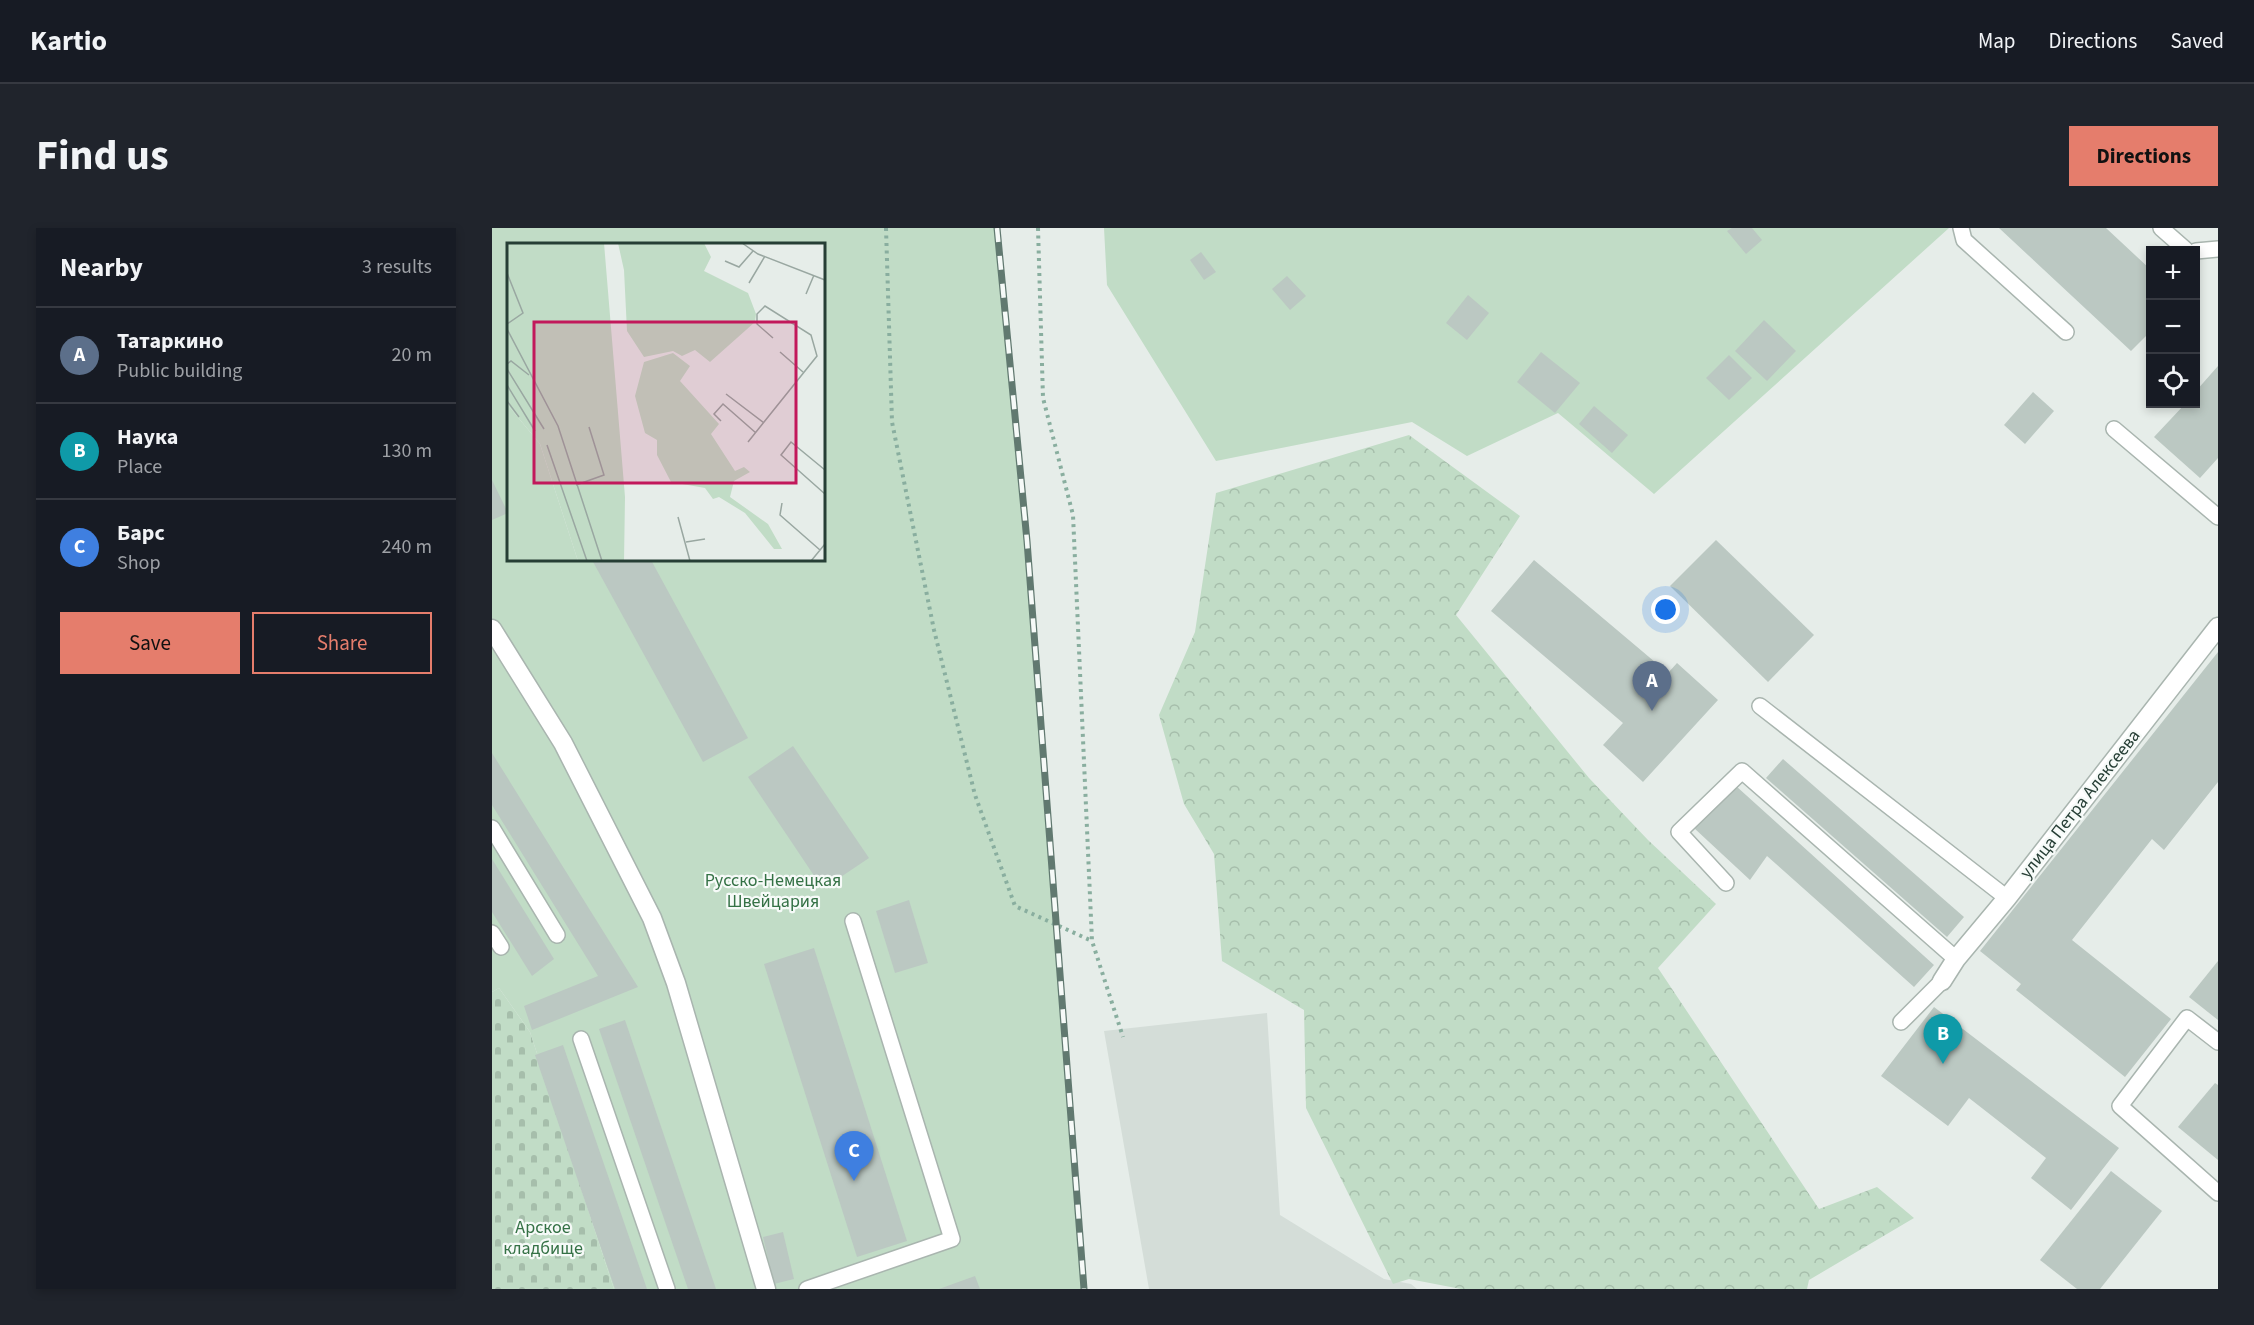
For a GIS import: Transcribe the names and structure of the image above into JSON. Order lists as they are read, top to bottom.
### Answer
{
  "streets": {
    "street": ["улица Петра Алексеева"]
  },
  "parks": ["Русско-Немецкая Швейцария", "Арское кладбище"],
  "page": {
    "header": "Kartio",
    "nav": ["Map", "Directions", "Saved"],
    "title": "Find us",
    "buttons": [
      "Directions",
      ["Save", "Share"]
    ],
    "heading": ["Nearby", "3 results"],
    "map_buttons": ["+", "−"],
    "list": [
      {
        "mark": "A",
        "name": "Татаркино",
        "note": "Public building",
        "value": "20 m"
      },
      {
        "mark": "B",
        "name": "Наука",
        "note": "Place",
        "value": "130 m"
      },
      {
        "mark": "C",
        "name": "Барс",
        "note": "Shop",
        "value": "240 m"
      }
    ],
    "pins": ["A", "B", "C"]
  }
}
